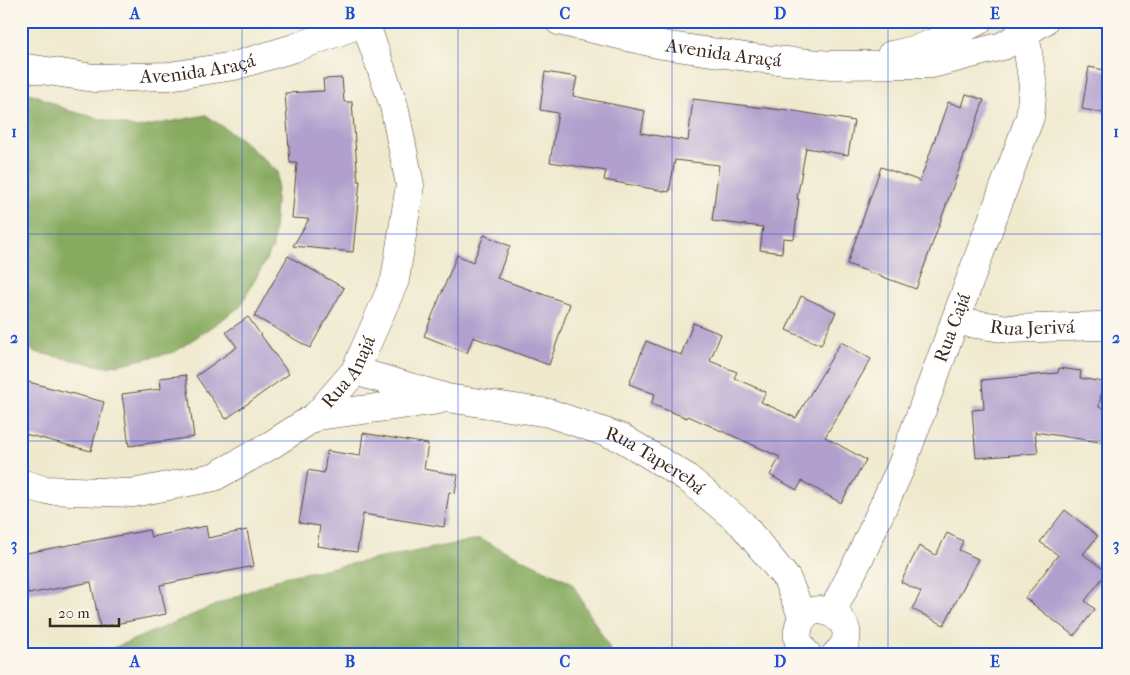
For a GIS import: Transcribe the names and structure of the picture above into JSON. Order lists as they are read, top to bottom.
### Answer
{
  "streets": {
    "street": [
      "Avenida Araçá",
      "Rua Jerivá",
      "Rua Cajá",
      "Rua Anajá",
      "Rua Taperebá"
    ]
  },
  "crossings": [
    ["Avenida Araçá", "Rua Cajá"],
    ["Avenida Araçá", "Rua Anajá"],
    ["Rua Jerivá", "Rua Cajá"],
    ["Rua Anajá", "Rua Taperebá"]
  ],
  "scale_bar": "20 m",
  "grid": {
    "columns": [
      "A",
      "B",
      "C",
      "D",
      "E"
    ],
    "rows": ["1", "2", "3"]
  }
}
